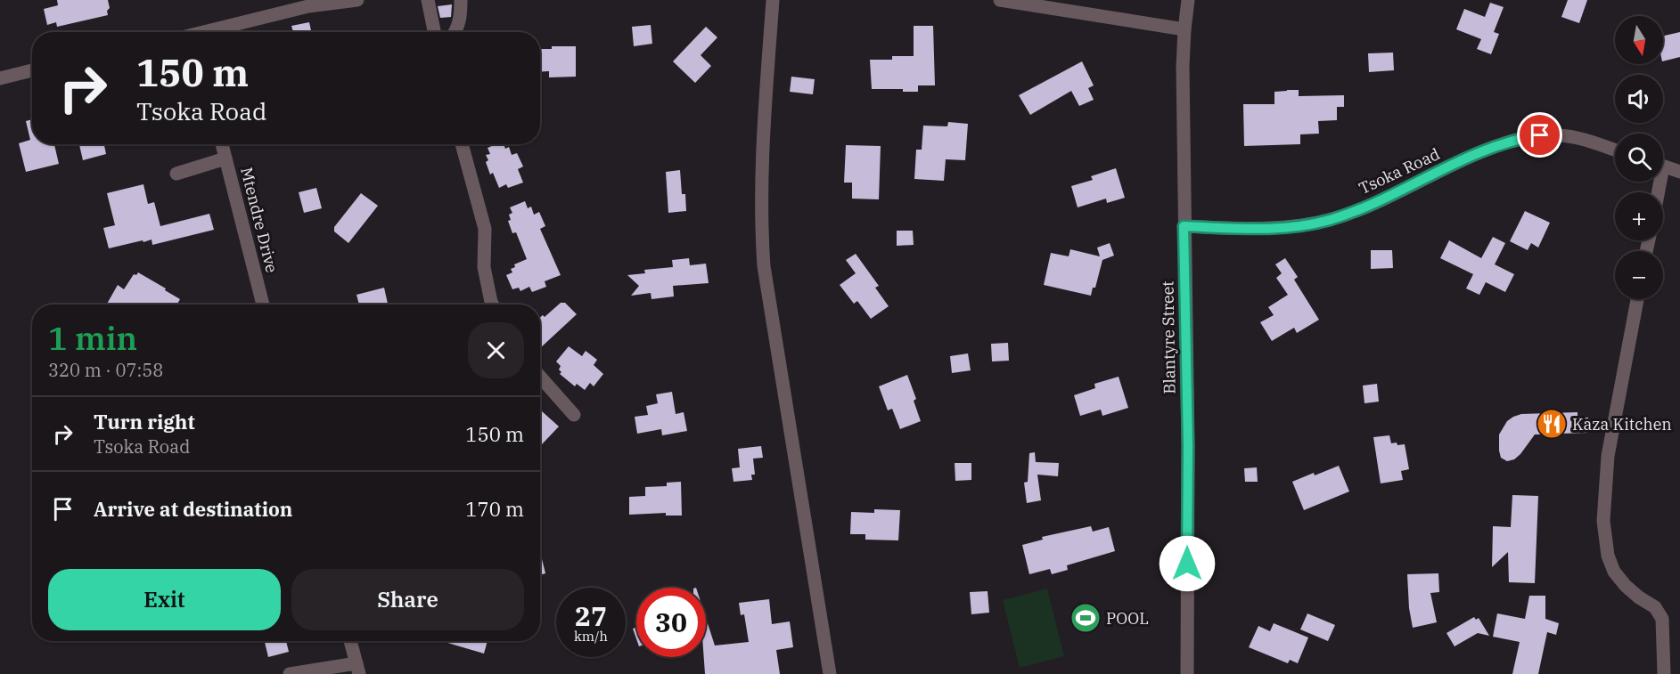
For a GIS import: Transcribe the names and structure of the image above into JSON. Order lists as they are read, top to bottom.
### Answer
{
  "streets": {
    "street": ["Tsoka Road", "Mtendre Drive", "Blantyre Street"]
  },
  "crossings": [
    ["Tsoka Road", "Blantyre Street"]
  ],
  "places": {
    "restaurant": ["Kaza Kitchen"],
    "sports": ["POOL"]
  },
  "north": "bottom",
  "page": {
    "map_buttons": ["+", "−"],
    "turn": ["150 m", "Tsoka Road"],
    "heading": ["1 min", "320 m · 07:58"],
    "list": [
      {
        "name": "Turn right",
        "note": "Tsoka Road",
        "value": "150 m"
      },
      {
        "name": "Arrive at destination",
        "value": "170 m"
      }
    ],
    "buttons": ["Exit", "Share"],
    "speed": "27 km/h",
    "limit": "30"
  }
}
